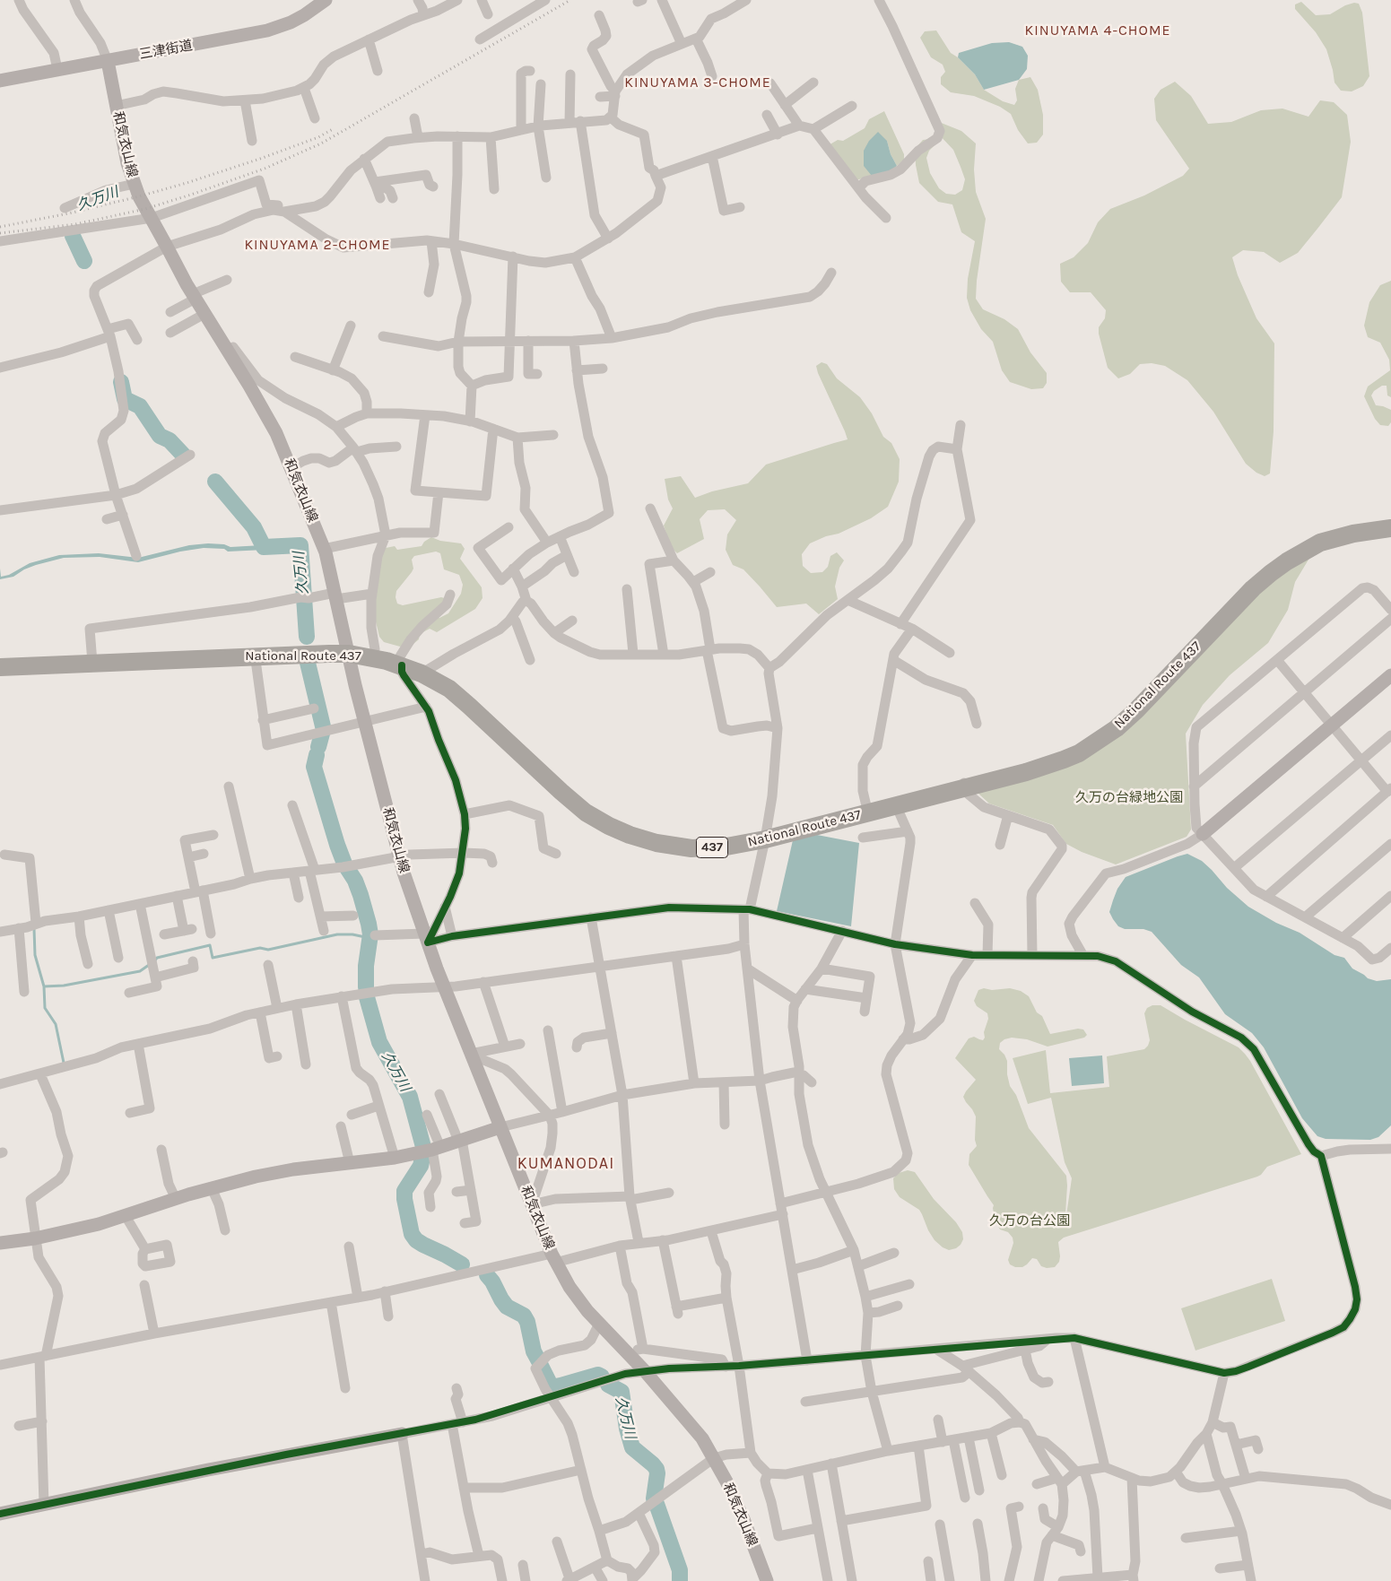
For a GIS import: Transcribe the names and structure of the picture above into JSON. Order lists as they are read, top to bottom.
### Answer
{
  "streets": {
    "highway": ["National Route 437", "437"],
    "main road": ["三津街道", "和気衣山線"]
  },
  "crossings": [
    ["三津街道", "和気衣山線"],
    ["和気衣山線", "National Route 437"]
  ],
  "districts": [
    "KINUYAMA 4-CHOME",
    "KINUYAMA 3-CHOME",
    "KINUYAMA 2-CHOME",
    "KUMANODAI"
  ],
  "water": ["久万川"],
  "parks": ["久万の台緑地公園", "久万の台公園"]
}
